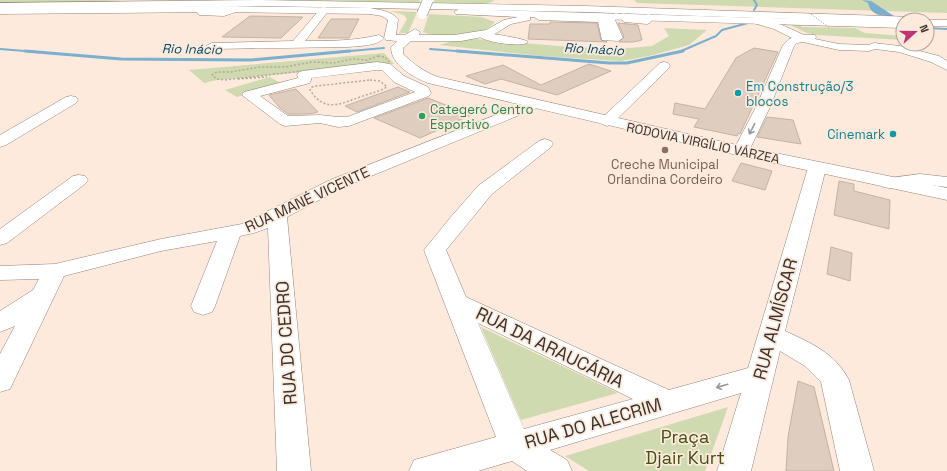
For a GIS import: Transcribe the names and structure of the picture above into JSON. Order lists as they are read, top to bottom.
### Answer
{
  "streets": {
    "main road": ["RODOVIA VIRGÍLIO VÁRZEA"],
    "street": [
      "RUA MANÉ VICENTE",
      "RUA ALMÍSCAR",
      "RUA DO CEDRO",
      "RUA DA ARAUCÁRIA",
      "RUA DO ALECRIM"
    ]
  },
  "crossings": [
    ["RODOVIA VIRGÍLIO VÁRZEA", "RUA MANÉ VICENTE"],
    ["RODOVIA VIRGÍLIO VÁRZEA", "RUA ALMÍSCAR"],
    ["RUA MANÉ VICENTE", "RUA DO CEDRO"],
    ["RUA ALMÍSCAR", "RUA DO ALECRIM"],
    ["RUA DA ARAUCÁRIA", "RUA DO ALECRIM"]
  ],
  "water": ["Rio Inácio"],
  "parks": ["Praça Djair Kurt"],
  "places": [
    "Em Construção/3 blocos",
    "Categeró Centro Esportivo",
    "Cinemark",
    "Creche Municipal Orlandina Cordeiro"
  ],
  "north": "right"
}
